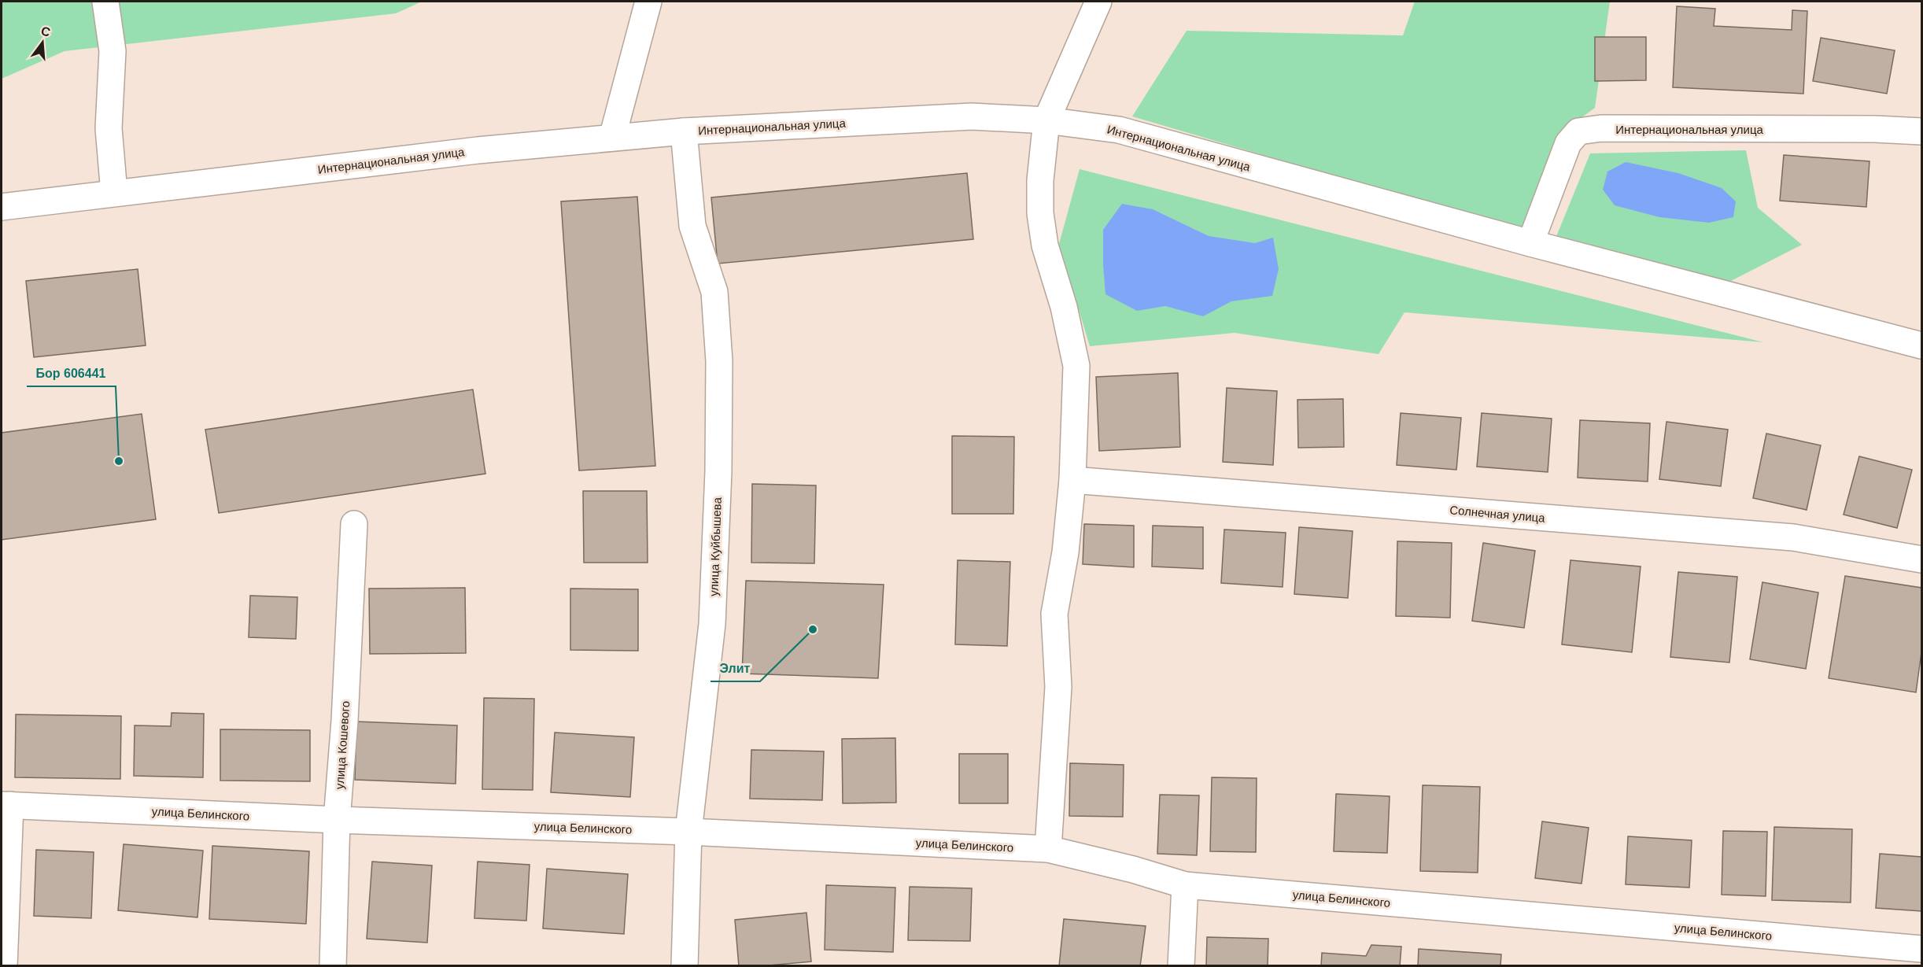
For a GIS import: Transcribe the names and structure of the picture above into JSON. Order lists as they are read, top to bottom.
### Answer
{
  "streets": {
    "street": [
      "Интернациональная улица",
      "Солнечная улица",
      "улица Куйбышева",
      "улица Кошевого",
      "улица Белинского"
    ]
  },
  "crossings": [
    ["Интернациональная улица", "улица Куйбышева"],
    ["улица Куйбышева", "улица Белинского"],
    ["улица Кошевого", "улица Белинского"]
  ],
  "places": ["Бор 606441", "Элит"],
  "north": "top"
}
